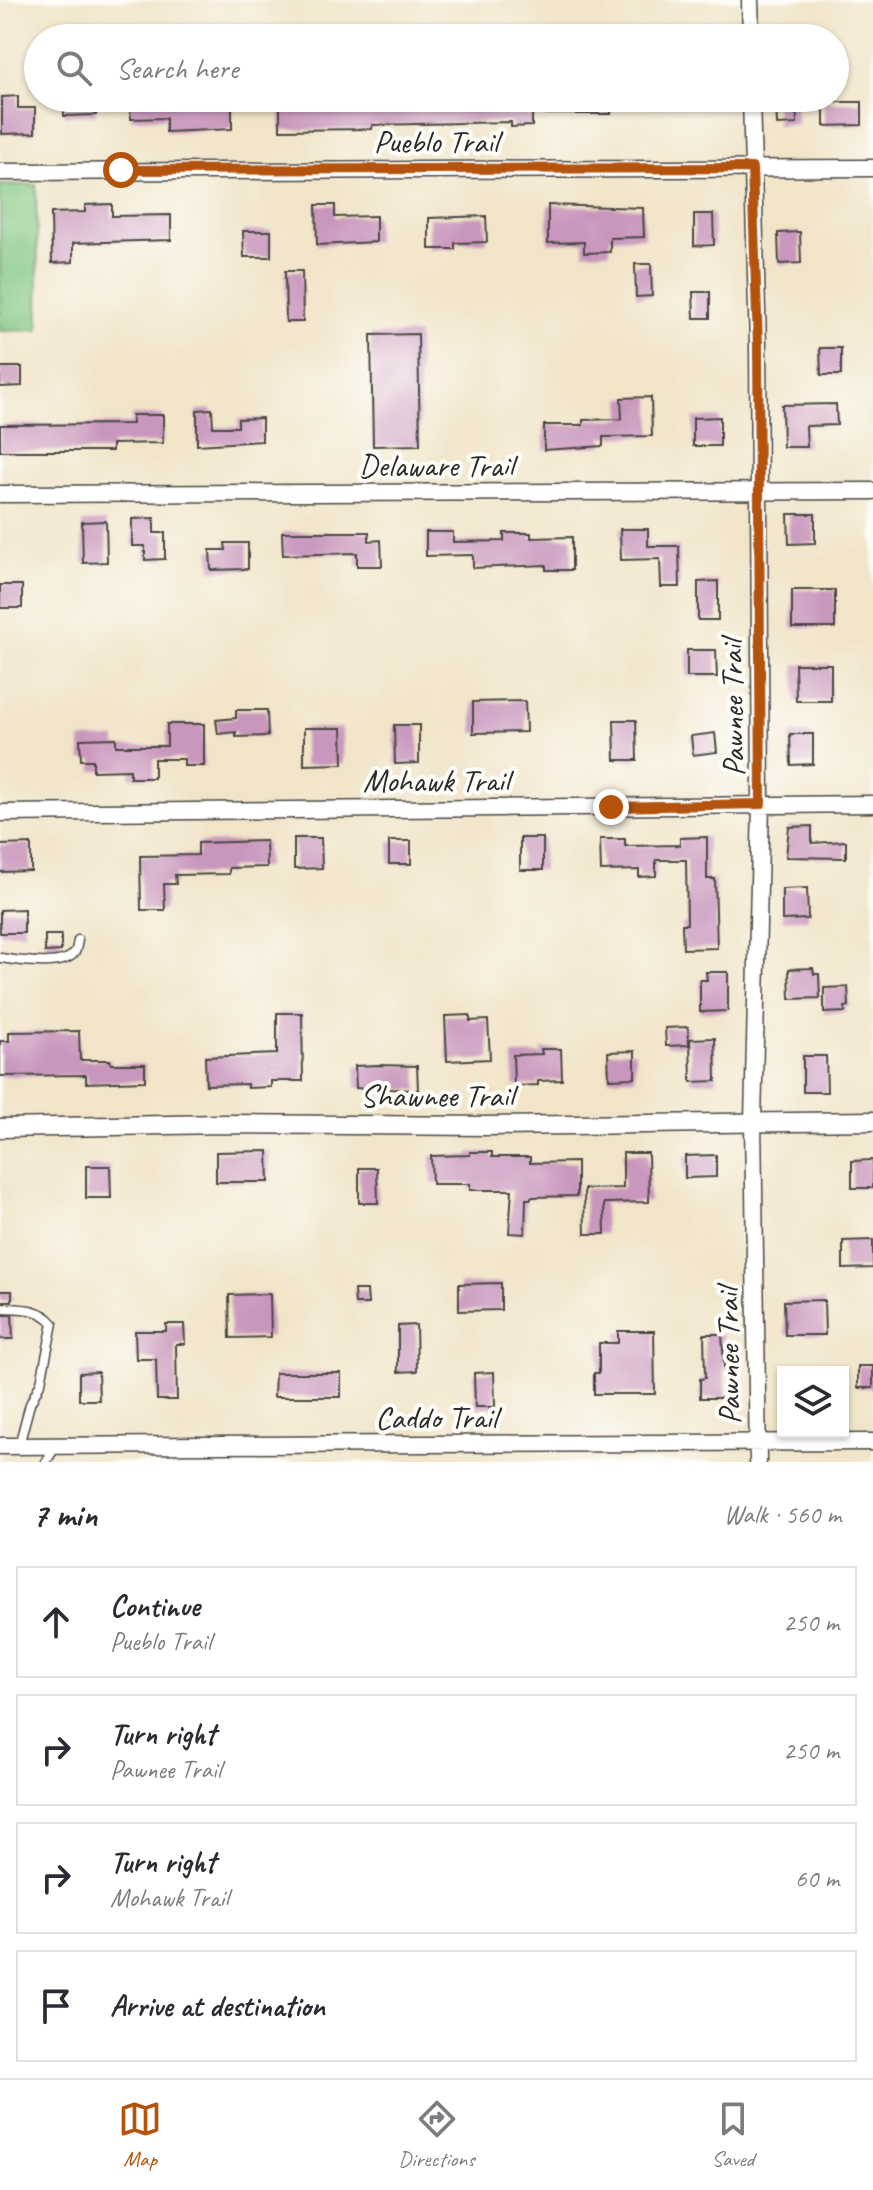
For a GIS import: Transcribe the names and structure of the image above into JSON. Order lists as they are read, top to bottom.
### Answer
{
  "streets": {
    "street": [
      "Pueblo Trail",
      "Delaware Trail",
      "Pawnee Trail",
      "Mohawk Trail",
      "Shawnee Trail",
      "Caddo Trail"
    ]
  },
  "crossings": [
    ["Pueblo Trail", "Pawnee Trail"],
    ["Delaware Trail", "Pawnee Trail"],
    ["Pawnee Trail", "Mohawk Trail"],
    ["Pawnee Trail", "Shawnee Trail"],
    ["Pawnee Trail", "Caddo Trail"]
  ],
  "page": {
    "search": "Search here",
    "heading": ["7 min", "Walk · 560 m"],
    "list": [
      ["Continue", "Pueblo Trail", "250 m"],
      ["Turn right", "Pawnee Trail", "250 m"],
      ["Turn right", "Mohawk Trail", "60 m"],
      "Arrive at destination"
    ],
    "nav": ["Map", "Directions", "Saved"]
  }
}
